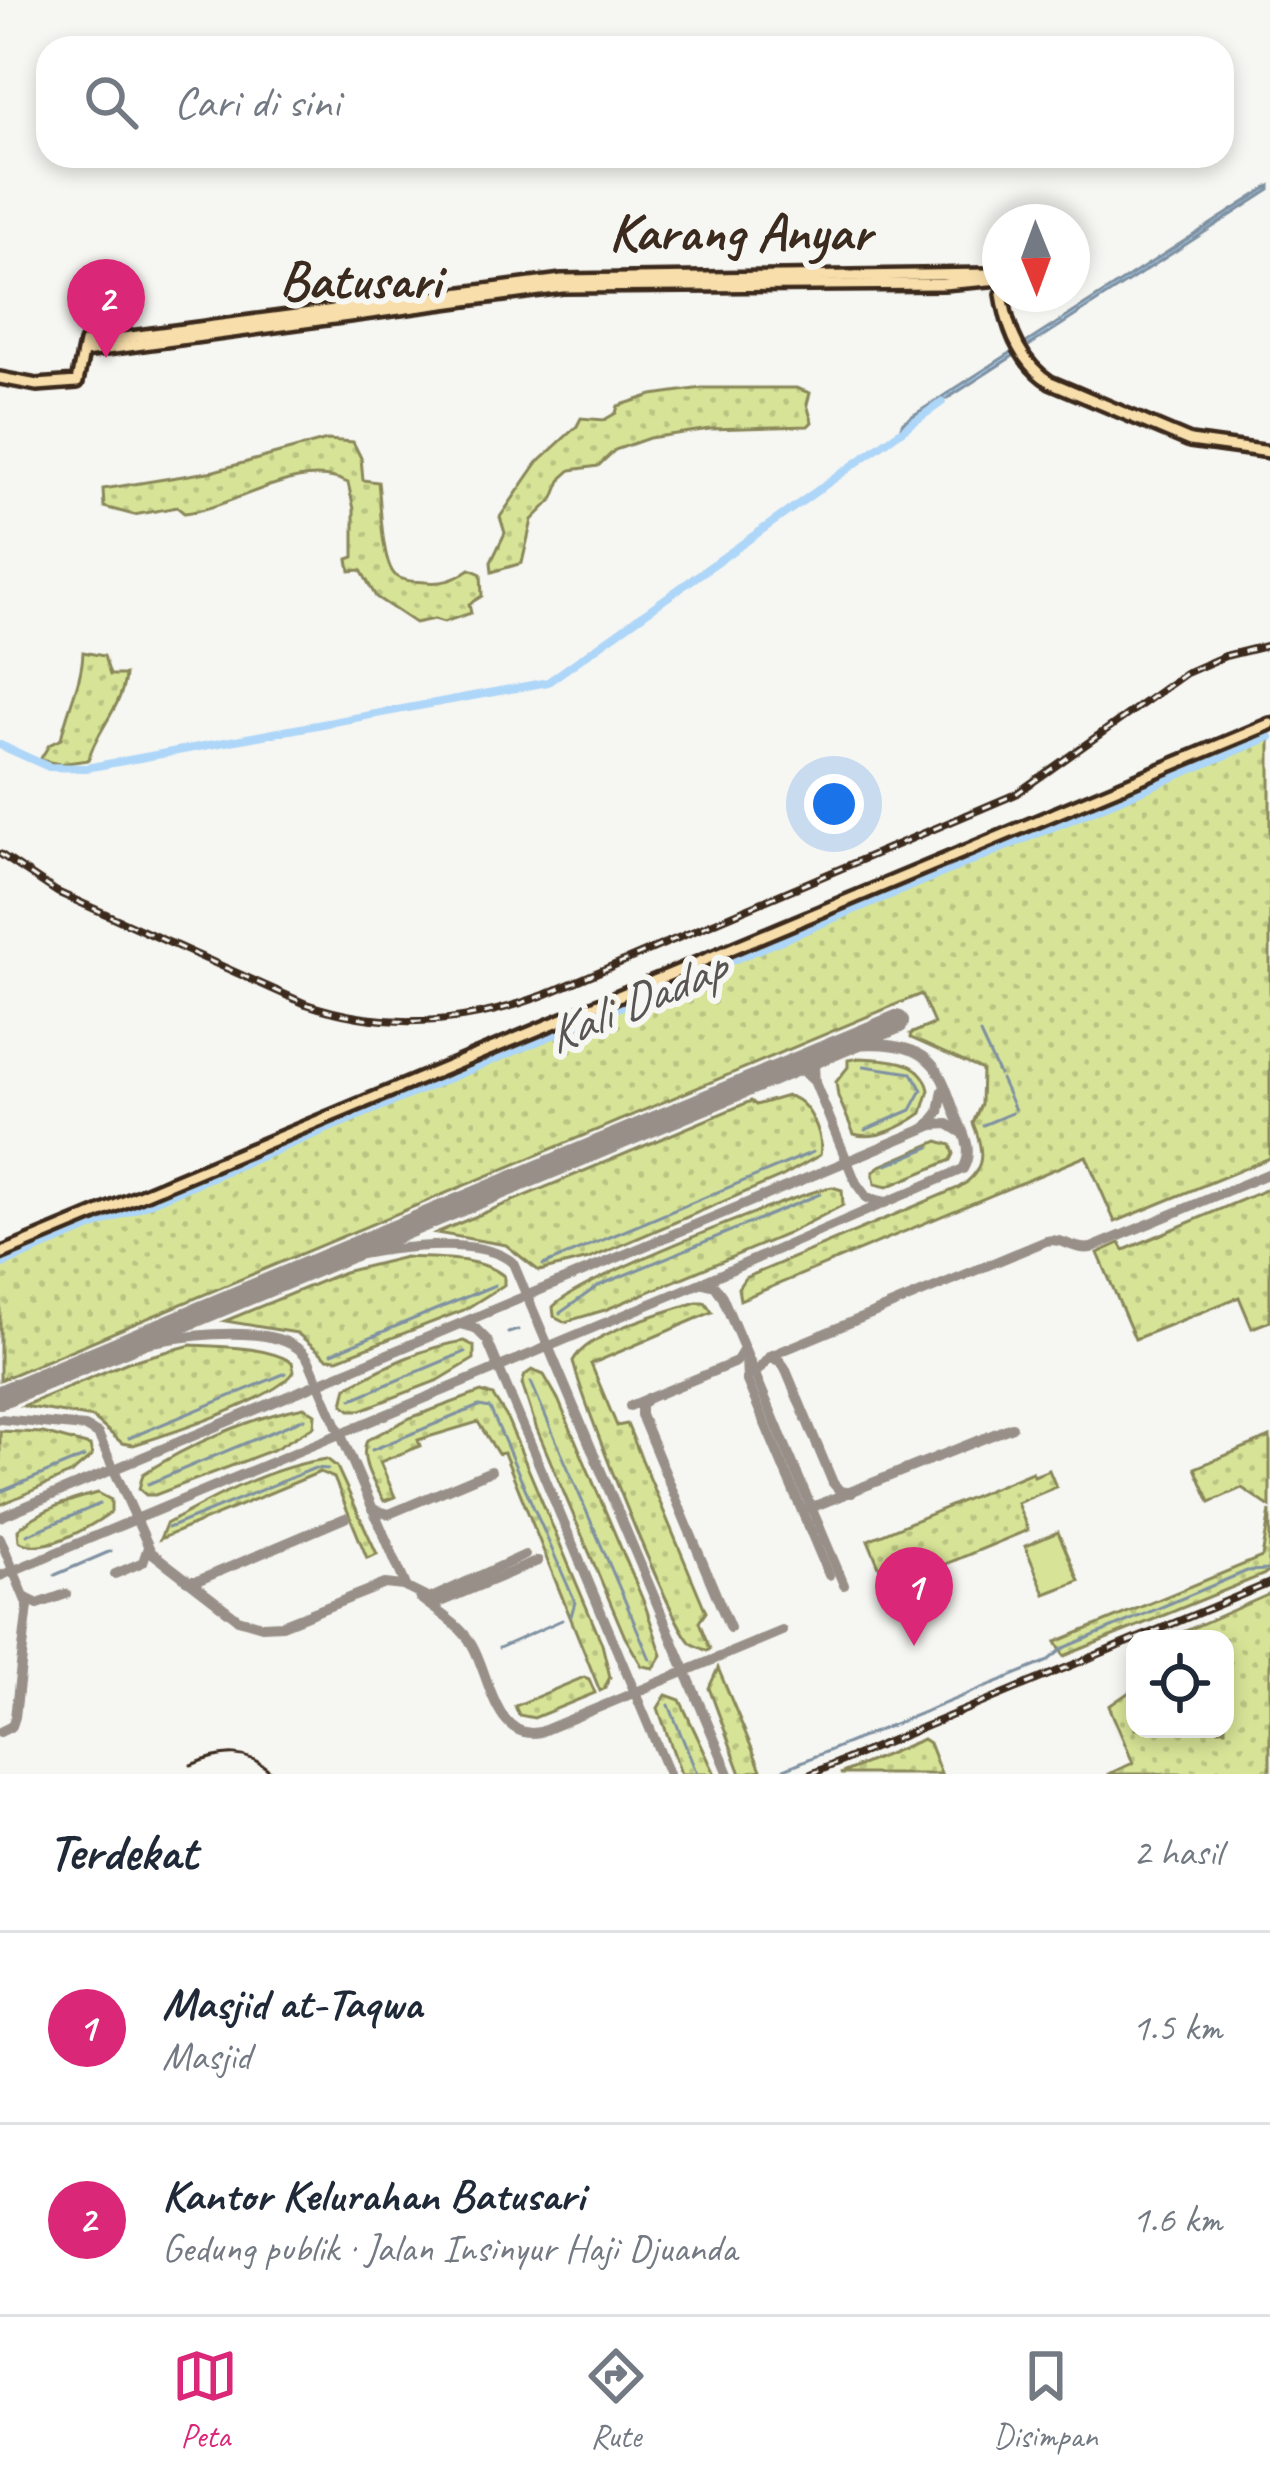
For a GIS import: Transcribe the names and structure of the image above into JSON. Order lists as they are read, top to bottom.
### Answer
{
  "districts": ["Karang Anyar", "Batusari"],
  "water": ["Kali Dadap"],
  "north": "bottom",
  "page": {
    "search": "Cari di sini",
    "pins": ["2", "1"],
    "heading": ["Terdekat", "2 hasil"],
    "list": [
      {
        "mark": "1",
        "name": "Masjid at-Taqwa",
        "note": "Masjid",
        "value": "1.5 km"
      },
      {
        "mark": "2",
        "name": "Kantor Kelurahan Batusari",
        "note": "Gedung publik · Jalan Insinyur Haji Djuanda",
        "value": "1.6 km"
      }
    ],
    "nav": ["Peta", "Rute", "Disimpan"]
  }
}
